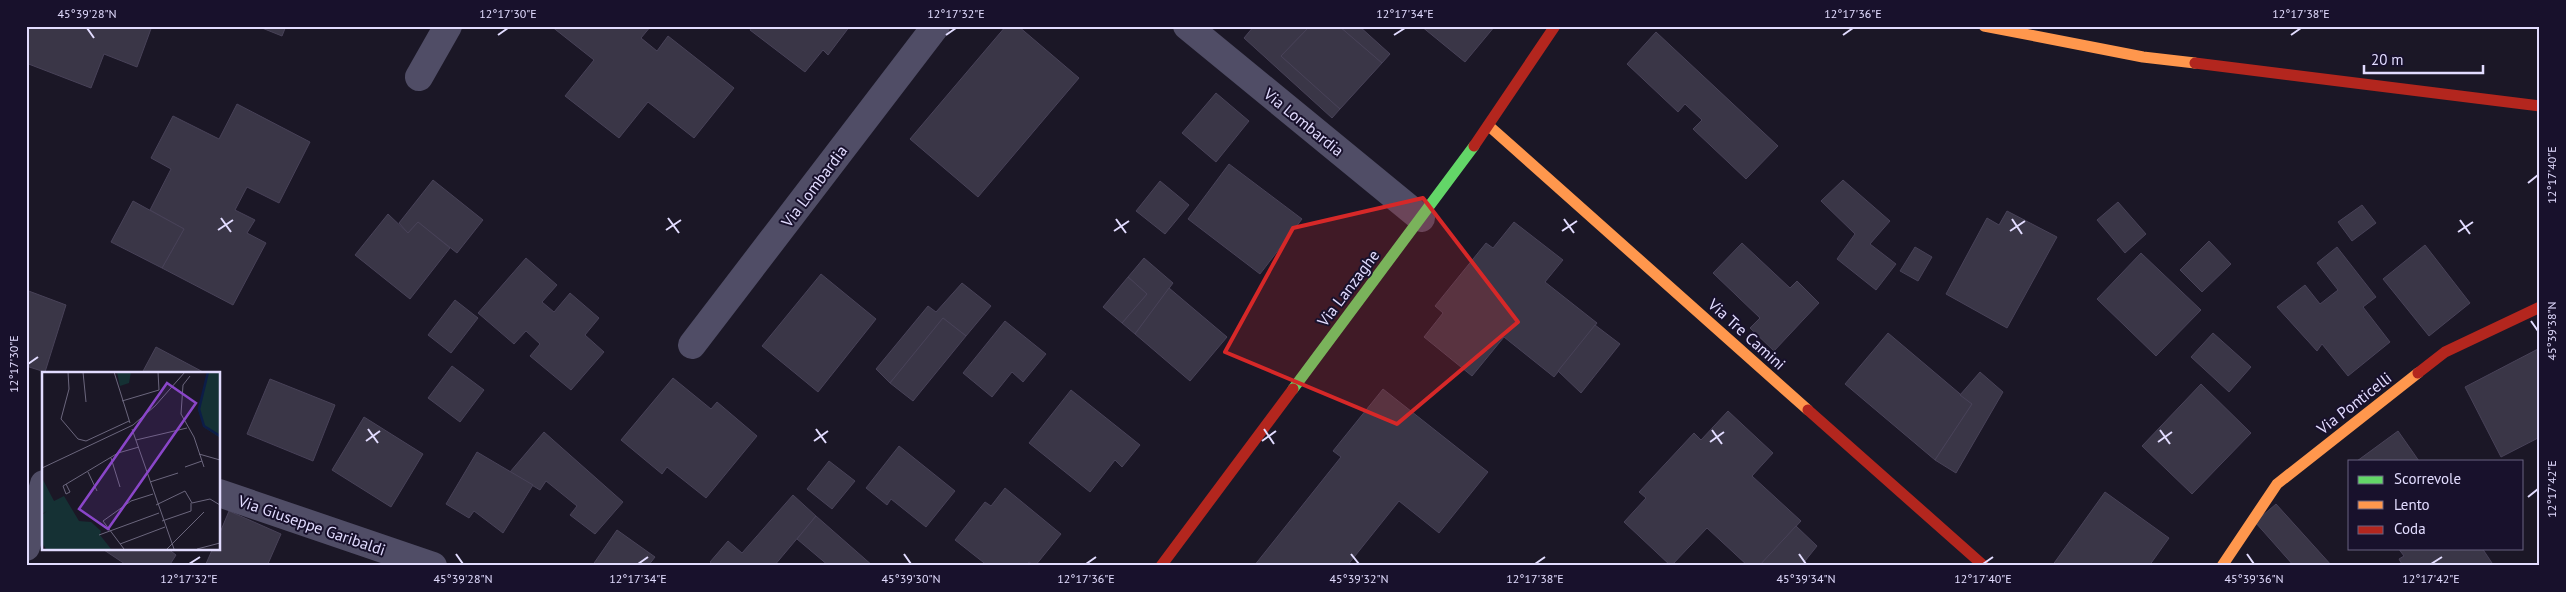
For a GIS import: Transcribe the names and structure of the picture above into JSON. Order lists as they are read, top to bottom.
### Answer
{
  "streets": {
    "main road": ["Via Lanzaghe", "Via Tre Camini", "Via Ponticelli"],
    "street": ["Via Lombardia", "Via Giuseppe Garibaldi"]
  },
  "crossings": [
    ["Via Lombardia", "Via Lanzaghe"],
    ["Via Lanzaghe", "Via Tre Camini"]
  ],
  "legend": ["Scorrevole", "Lento", "Coda"],
  "scale_bar": "20 m",
  "coordinates": [
    "45°39'28\"N",
    "12°17'30\"E",
    "12°17'32\"E",
    "12°17'34\"E",
    "12°17'36\"E",
    "12°17'38\"E",
    "12°17'40\"E",
    "45°39'38\"N",
    "12°17'42\"E",
    "45°39'30\"N",
    "45°39'32\"N",
    "45°39'34\"N",
    "45°39'36\"N"
  ]
}
